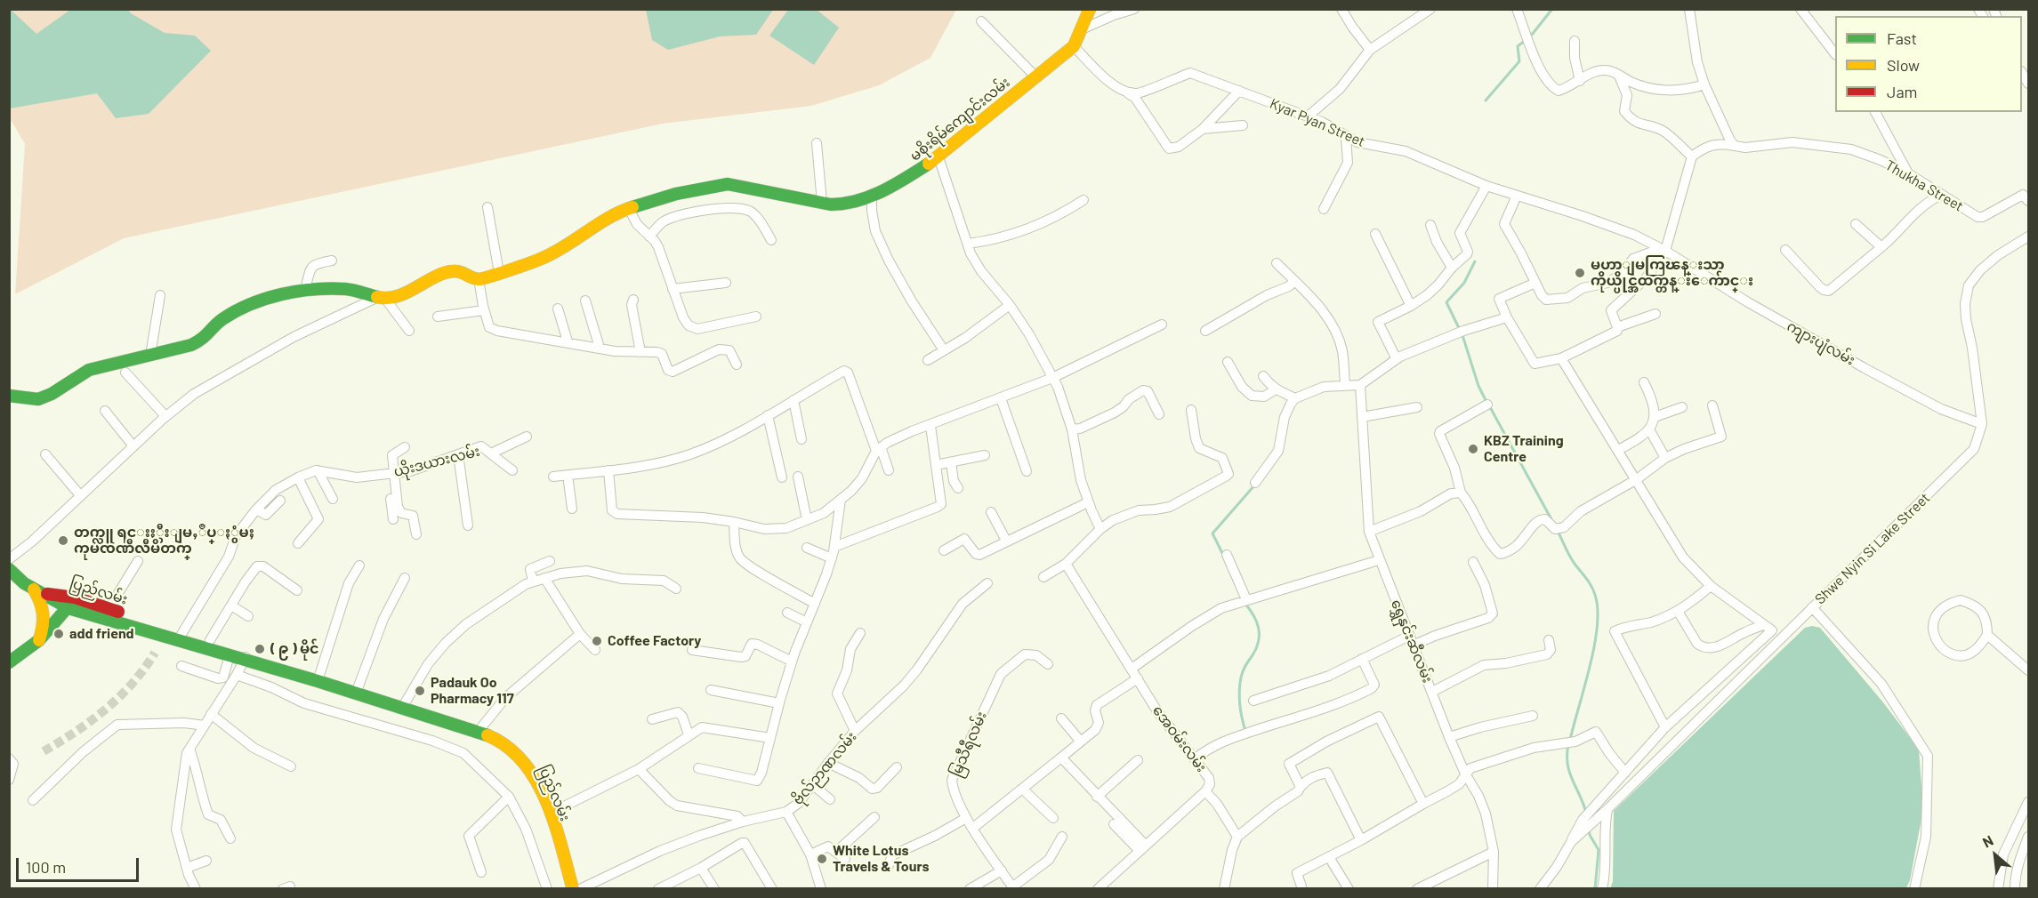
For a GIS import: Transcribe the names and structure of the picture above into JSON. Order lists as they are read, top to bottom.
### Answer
{
  "streets": {
    "main road": ["မစိုးရိမ်ကျောင်းလမ်း", "ပြည်လမ်း"],
    "street": [
      "Kyar Pyan Street",
      "Thukha Street",
      "ကျားပျံလမ်း",
      "ယိုးဒယားလမ်း",
      "Shwe Nyin Si Lake Street",
      "ရွှေနှင်းဆီလမ်း",
      "အေဝမ်းလမ်း",
      "မြသီရီလမ်း",
      "ဗိုလ်ဉာဏလမ်း"
    ]
  },
  "crossings": [
    ["Kyar Pyan Street", "ကျားပျံလမ်း"],
    ["ကျားပျံလမ်း", "Shwe Nyin Si Lake Street"],
    ["ပြည်လမ်း", "ဗိုလ်ဉာဏလမ်း"]
  ],
  "places": [
    "မဟာျမကြၽန္းသာ ကိုယ္ပိုင္အထက္တန္းေက်ာင္း",
    "KBZ Training Centre",
    "တက္လူ ရင္းႏွီးျမႇဳပ္ႏွံမႈ ကုမၸဏီလီမိတက္",
    "add friend",
    "Coffee Factory",
    "( ၉ ) မိုင်",
    "Padauk Oo Pharmacy 117",
    "White Lotus Travels & Tours"
  ],
  "legend": ["Fast", "Slow", "Jam"],
  "scale_bar": "100 m",
  "north": "top left"
}
